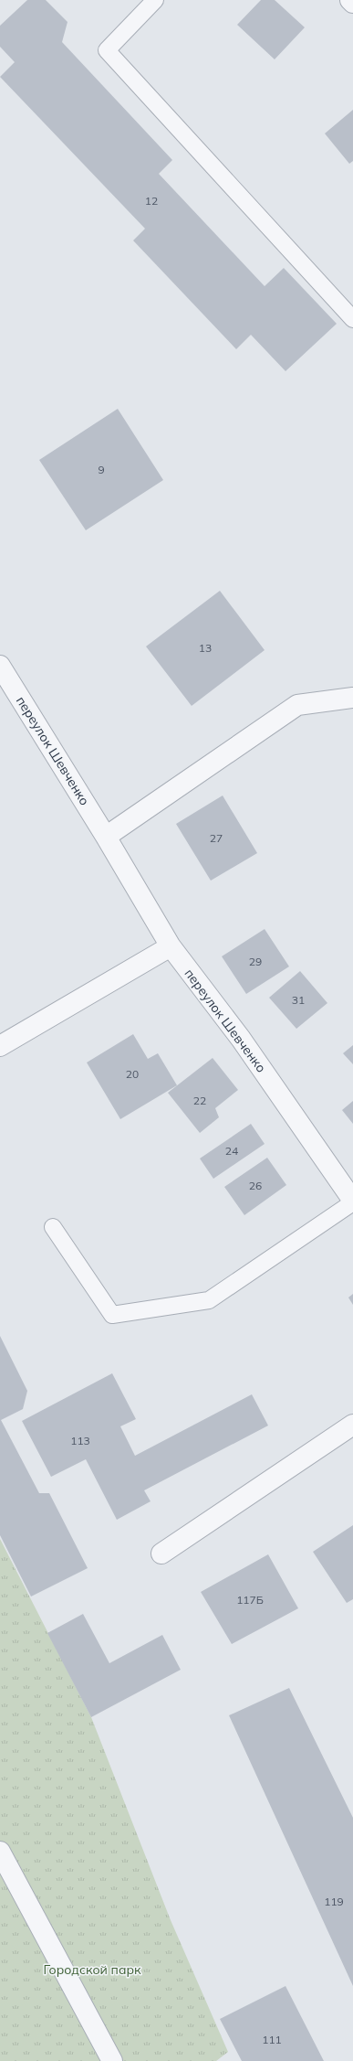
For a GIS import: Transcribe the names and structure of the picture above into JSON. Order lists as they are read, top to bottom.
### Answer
{
  "streets": {
    "street": ["переулок Шевченко"]
  },
  "parks": ["Городской парк"],
  "house_numbers": [
    "12",
    "9",
    "13",
    "27",
    "29",
    "31",
    "20",
    "22",
    "24",
    "26",
    "113",
    "117Б",
    "119",
    "111"
  ]
}
